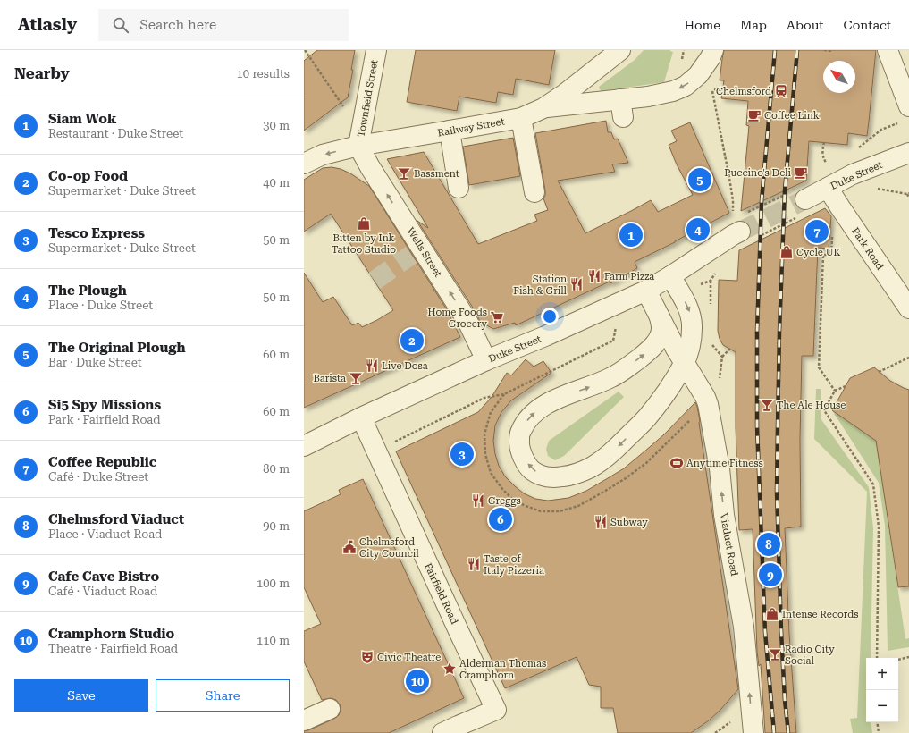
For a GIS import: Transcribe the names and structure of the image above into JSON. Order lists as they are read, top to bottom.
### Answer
{
  "streets": {
    "street": [
      "Townfield Street",
      "Railway Street",
      "Duke Street",
      "Park Road",
      "Wells Street",
      "Viaduct Road",
      "Fairfield Road"
    ]
  },
  "crossings": [
    ["Townfield Street", "Railway Street"],
    ["Townfield Street", "Wells Street"],
    ["Railway Street", "Wells Street"],
    ["Duke Street", "Park Road"],
    ["Duke Street", "Wells Street"],
    ["Duke Street", "Viaduct Road"],
    ["Duke Street", "Fairfield Road"]
  ],
  "one_way": ["Viaduct Road"],
  "places": {
    "station": ["Chelmsford"],
    "cafe": ["Coffee Link", "Puccino's Deli"],
    "bar": [
      "Bassment",
      "Barista",
      "The Ale House",
      "Radio City Social"
    ],
    "shop": ["Bitten by Ink Tattoo Studio", "Cycle UK", "Intense Records"],
    "restaurant": [
      "Farm Pizza",
      "Station Fish & Grill",
      "Live Dosa",
      "Greggs",
      "Subway",
      "Taste of Italy Pizzeria"
    ],
    "supermarket": ["Home Foods Grocery"],
    "sports": ["Anytime Fitness"],
    "public building": ["Chelmsford City Council"],
    "theatre": ["Civic Theatre"],
    "place": ["Alderman Thomas Cramphorn"]
  },
  "north": "top left",
  "page": {
    "header": "Atlasly",
    "search": "Search here",
    "nav": [
      "Home",
      "Map",
      "About",
      "Contact"
    ],
    "heading": ["Nearby", "10 results"],
    "list": [
      {
        "mark": "1",
        "name": "Siam Wok",
        "note": "Restaurant · Duke Street",
        "value": "30 m"
      },
      {
        "mark": "2",
        "name": "Co-op Food",
        "note": "Supermarket · Duke Street",
        "value": "40 m"
      },
      {
        "mark": "3",
        "name": "Tesco Express",
        "note": "Supermarket · Duke Street",
        "value": "50 m"
      },
      {
        "mark": "4",
        "name": "The Plough",
        "note": "Place · Duke Street",
        "value": "50 m"
      },
      {
        "mark": "5",
        "name": "The Original Plough",
        "note": "Bar · Duke Street",
        "value": "60 m"
      },
      {
        "mark": "6",
        "name": "Si5 Spy Missions",
        "note": "Park · Fairfield Road",
        "value": "60 m"
      },
      {
        "mark": "7",
        "name": "Coffee Republic",
        "note": "Café · Duke Street",
        "value": "80 m"
      },
      {
        "mark": "8",
        "name": "Chelmsford Viaduct",
        "note": "Place · Viaduct Road",
        "value": "90 m"
      },
      {
        "mark": "9",
        "name": "Cafe Cave Bistro",
        "note": "Café · Viaduct Road",
        "value": "100 m"
      },
      {
        "mark": "10",
        "name": "Cramphorn Studio",
        "note": "Theatre · Fairfield Road",
        "value": "110 m"
      }
    ],
    "pins": [
      "5",
      "4",
      "7",
      "1",
      "2",
      "3",
      "6",
      "8",
      "9",
      "10"
    ],
    "map_buttons": ["+", "−"],
    "buttons": ["Save", "Share"]
  }
}
